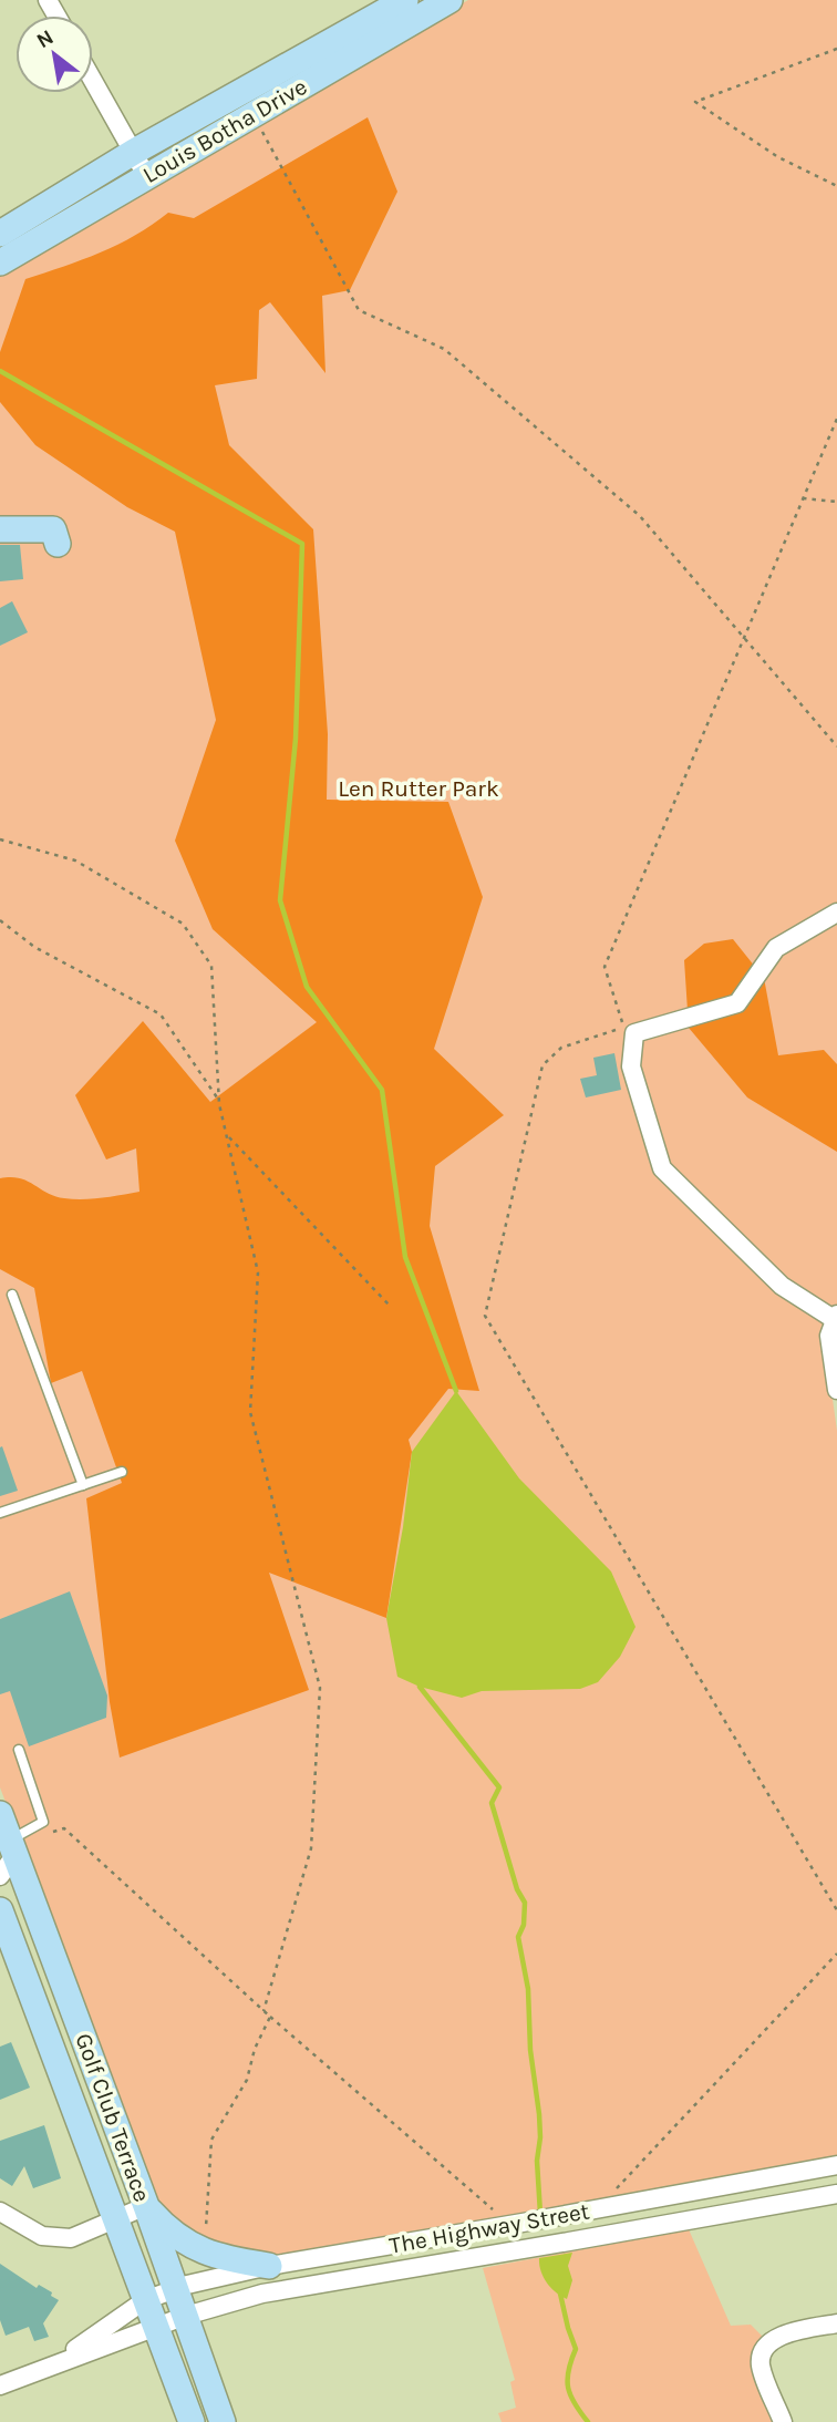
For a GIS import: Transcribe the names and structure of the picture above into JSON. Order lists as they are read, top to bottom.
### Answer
{
  "streets": {
    "street": ["Louis Botha Drive", "Golf Club Terrace", "The Highway Street"]
  },
  "crossings": [
    ["Golf Club Terrace", "The Highway Street"]
  ],
  "parks": ["Len Rutter Park"],
  "north": "top left"
}
